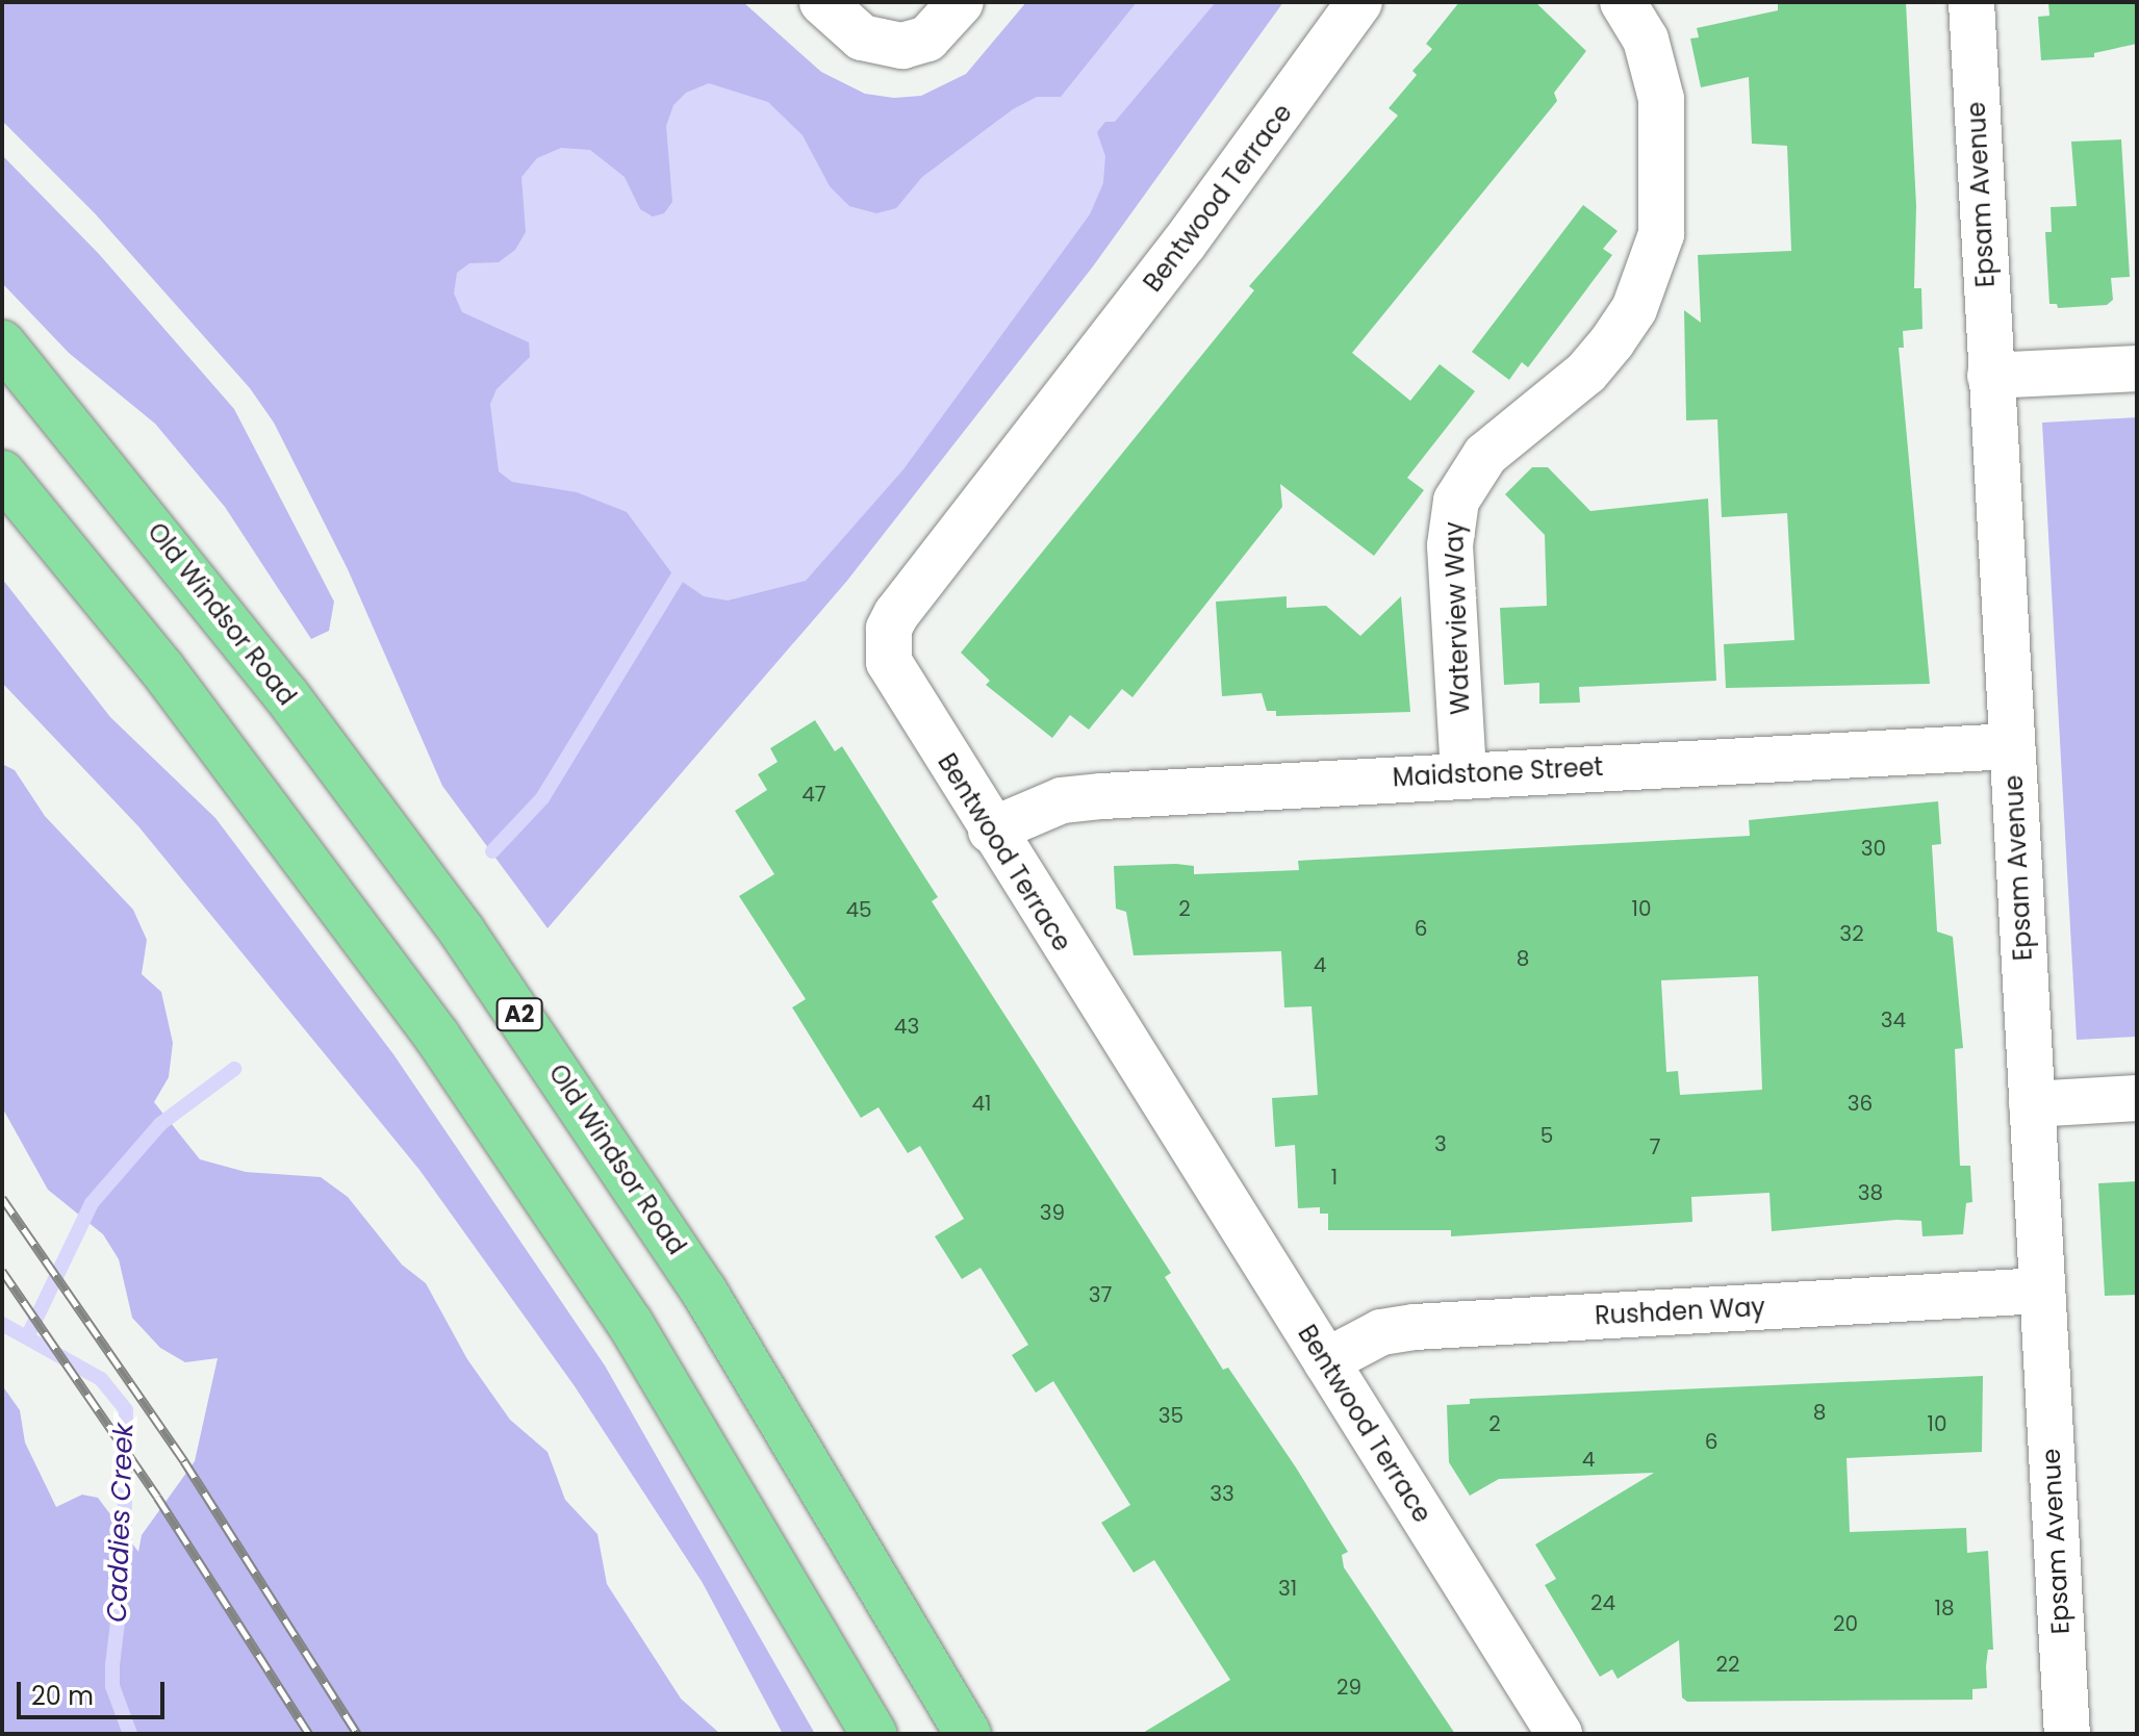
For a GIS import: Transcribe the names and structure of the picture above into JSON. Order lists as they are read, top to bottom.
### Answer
{
  "streets": {
    "highway": ["Old Windsor Road", "A2"],
    "street": [
      "Epsam Avenue",
      "Bentwood Terrace",
      "Waterview Way",
      "Maidstone Street",
      "Rushden Way"
    ]
  },
  "crossings": [
    ["Epsam Avenue", "Maidstone Street"],
    ["Epsam Avenue", "Rushden Way"],
    ["Bentwood Terrace", "Maidstone Street"],
    ["Bentwood Terrace", "Rushden Way"],
    ["Waterview Way", "Maidstone Street"]
  ],
  "water": ["Caddies Creek"],
  "house_numbers": [
    "47",
    "30",
    "2",
    "10",
    "45",
    "6",
    "32",
    "8",
    "4",
    "34",
    "43",
    "41",
    "36",
    "5",
    "3",
    "7",
    "1",
    "38",
    "39",
    "37",
    "8",
    "35",
    "2",
    "10",
    "6",
    "4",
    "33",
    "31",
    "24",
    "18",
    "20",
    "22",
    "29"
  ],
  "scale_bar": "20 m"
}
